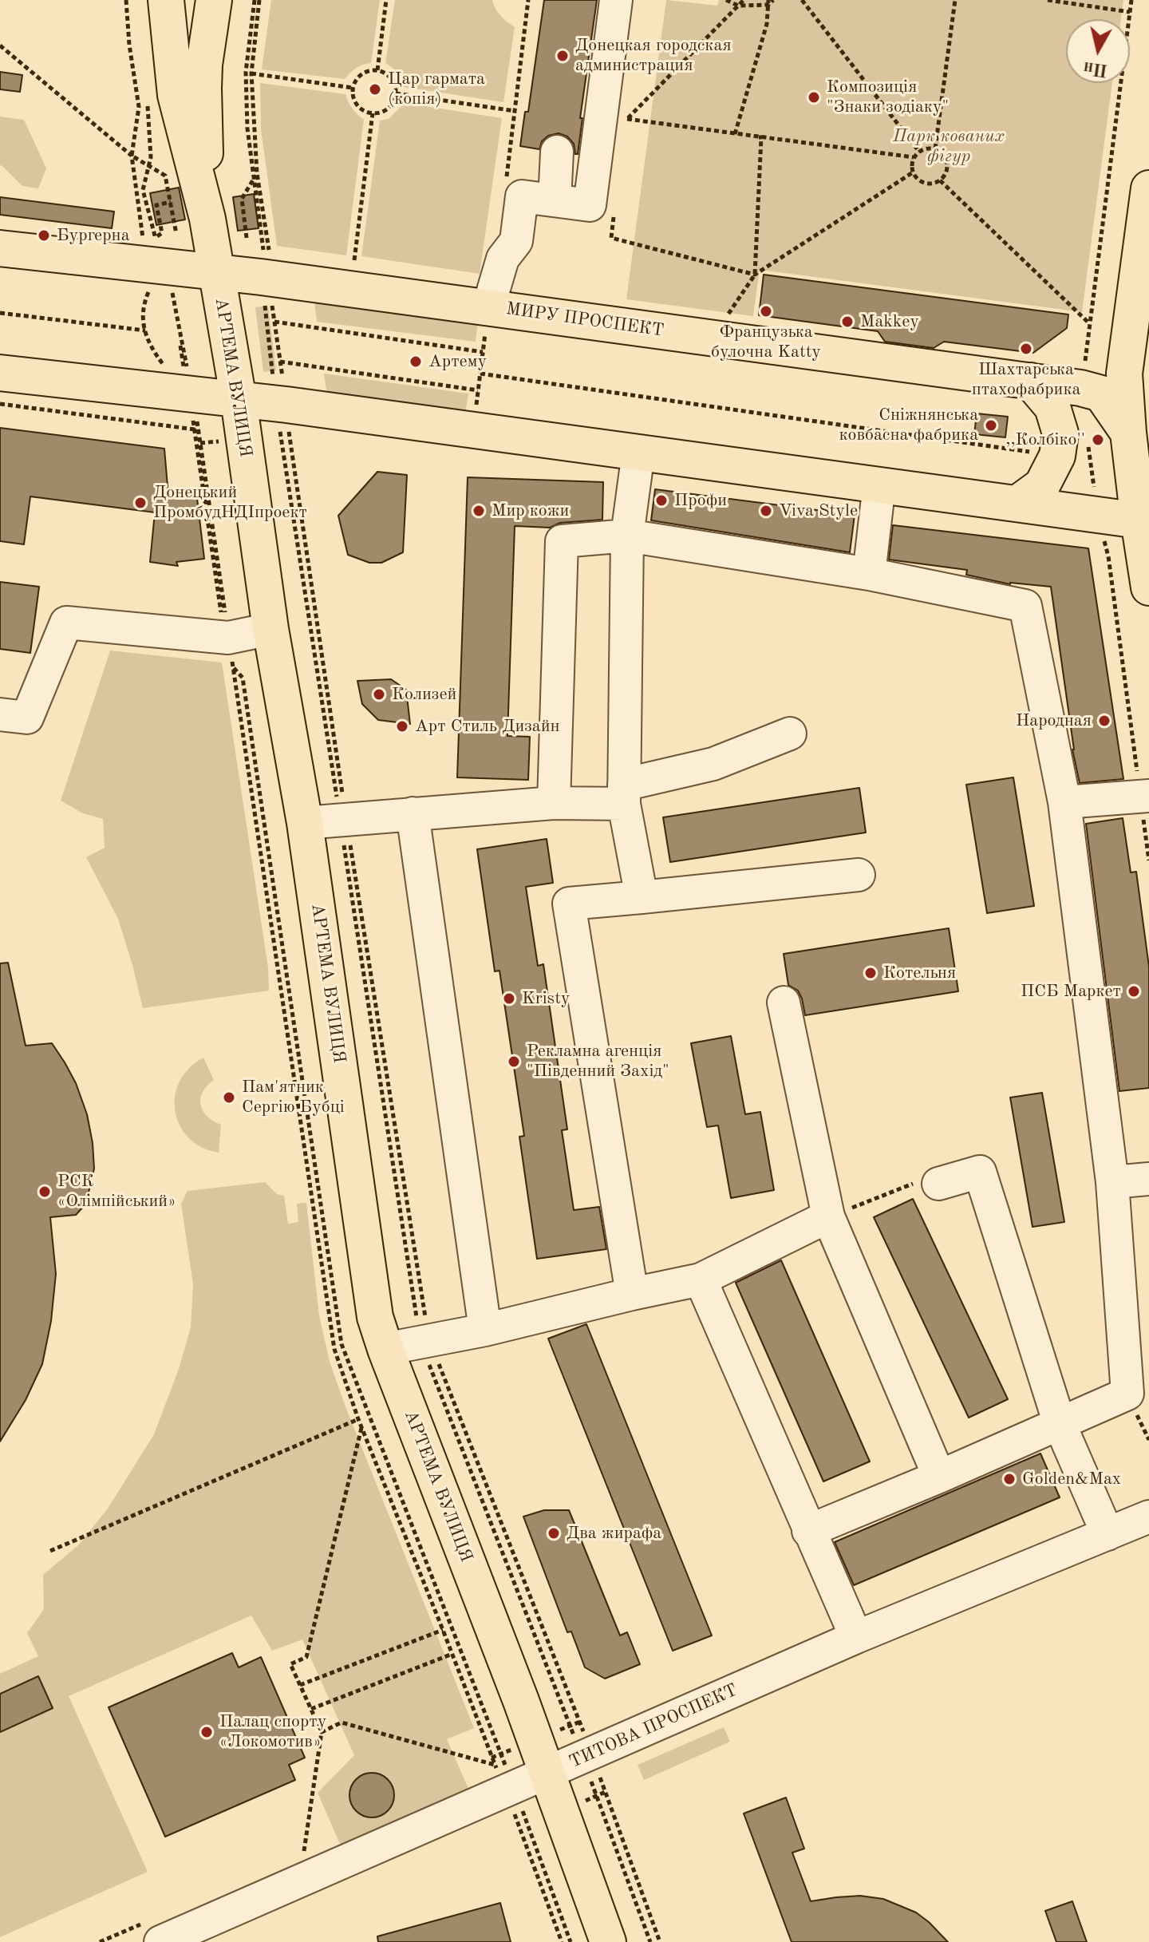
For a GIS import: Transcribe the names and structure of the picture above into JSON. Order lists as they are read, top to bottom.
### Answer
{
  "streets": {
    "main road": ["МИРУ ПРОСПЕКТ", "АРТЕМА ВУЛИЦЯ"],
    "street": ["ТИТОВА ПРОСПЕКТ"]
  },
  "crossings": [
    ["МИРУ ПРОСПЕКТ", "АРТЕМА ВУЛИЦЯ"],
    ["АРТЕМА ВУЛИЦЯ", "ТИТОВА ПРОСПЕКТ"]
  ],
  "parks": ["Парк кованих фігур"],
  "places": [
    "Донецкая городская администрация",
    "Цар гармата (копія)",
    "Композиція \"Знаки зодіаку\"",
    "Бургерна",
    "Французька булочна Katty",
    "Makkey",
    "Шахтарська птахофабрика",
    "Артему",
    "Сніжнянська ковбасна фабрика",
    ",,Колбіко''",
    "Профи",
    "Донецький ПромбудНДІпроект",
    "Мир кожи",
    "Viva Style",
    "Колизей",
    "Народная",
    "Арт Стиль Дизайн",
    "Котельня",
    "ПСБ Маркет",
    "Kristy",
    "Рекламна агенція \"Південний Захід\"",
    "Пам'ятник Сергію Бубці",
    "РСК «Олімпійський»",
    "Golden&Max",
    "Два жирафа",
    "Палац спорту «Локомотив»"
  ],
  "north": "bottom"
}
